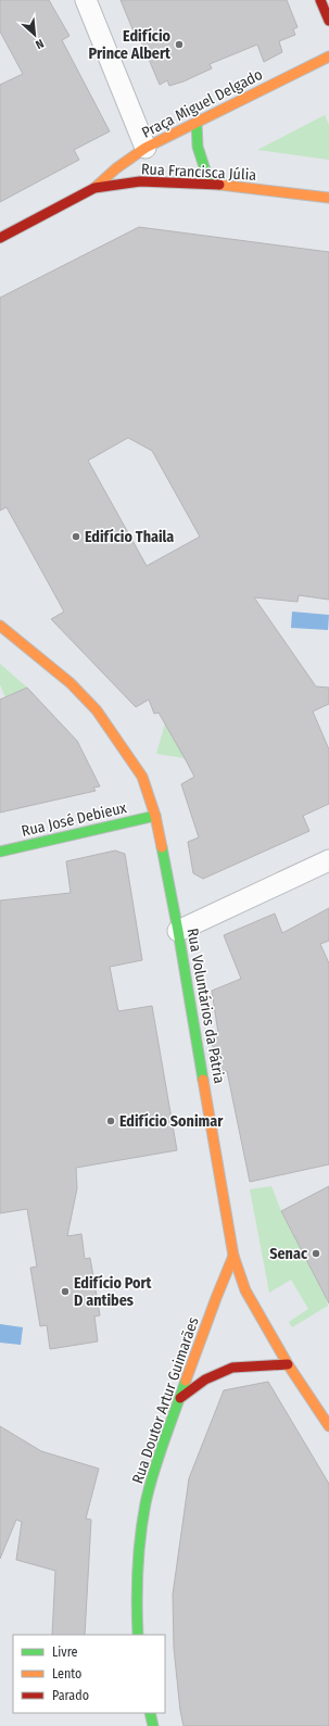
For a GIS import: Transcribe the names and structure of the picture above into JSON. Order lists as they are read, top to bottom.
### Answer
{
  "streets": {
    "main road": [
      "Praça Miguel Delgado",
      "Rua Francisca Júlia",
      "Rua José Debieux",
      "Rua Voluntários da Pátria",
      "Rua Doutor Artur Guimarães"
    ]
  },
  "crossings": [
    ["Praça Miguel Delgado", "Rua Francisca Júlia"],
    ["Rua José Debieux", "Rua Voluntários da Pátria"],
    ["Rua Voluntários da Pátria", "Rua Doutor Artur Guimarães"]
  ],
  "places": [
    "Edifício Prince Albert",
    "Edifício Thaila",
    "Edifício Sonimar",
    "Senac",
    "Edifício Port D antibes"
  ],
  "legend": ["Livre", "Lento", "Parado"],
  "north": "bottom right"
}
